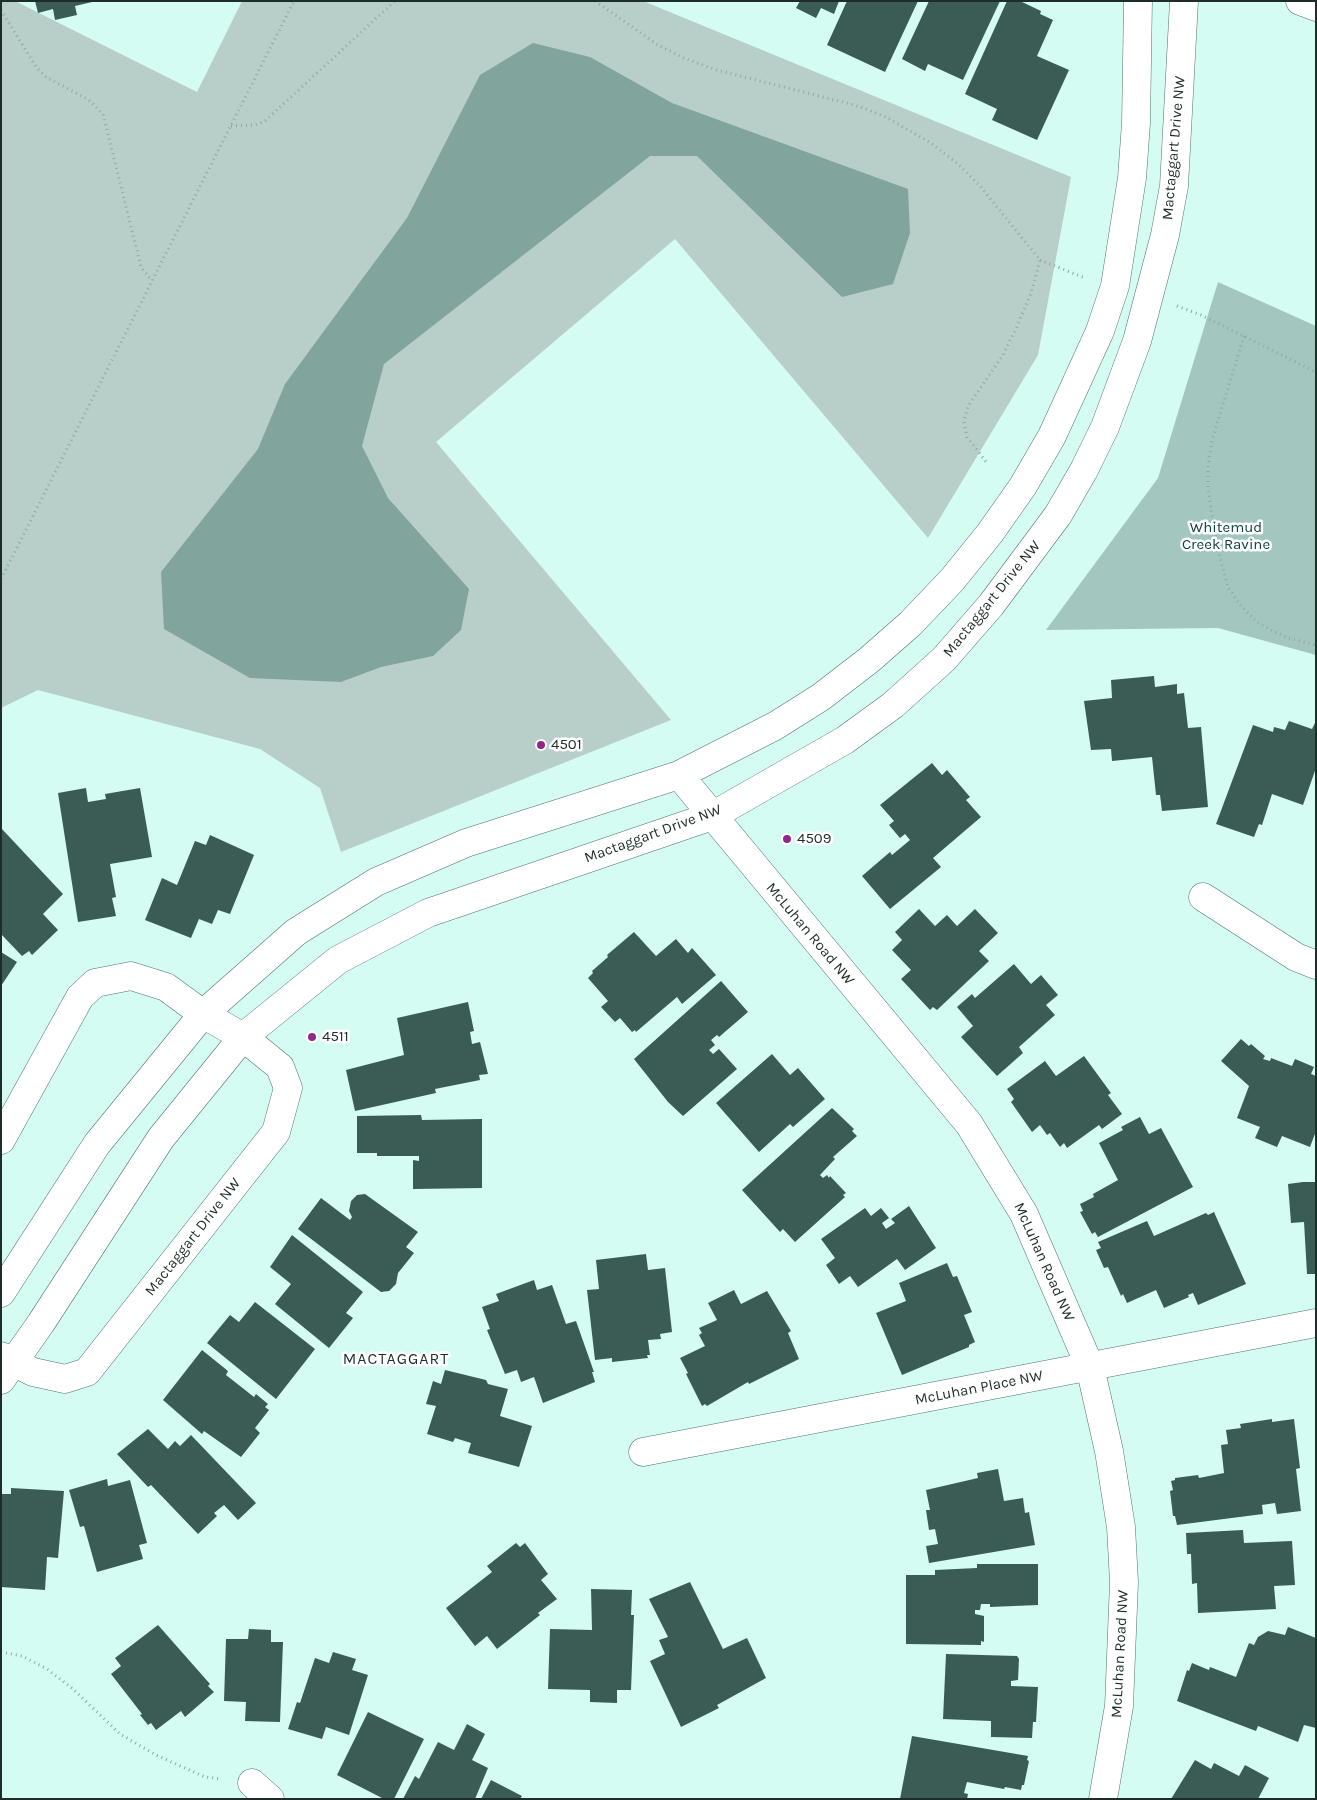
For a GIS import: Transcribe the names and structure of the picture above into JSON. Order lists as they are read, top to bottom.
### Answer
{
  "streets": {
    "street": ["Mactaggart Drive NW", "McLuhan Road NW", "McLuhan Place NW"]
  },
  "crossings": [
    ["Mactaggart Drive NW", "McLuhan Road NW"],
    ["McLuhan Road NW", "McLuhan Place NW"]
  ],
  "districts": ["MACTAGGART"],
  "parks": ["Whitemud Creek Ravine"],
  "places": ["4501", "4509", "4511"]
}
